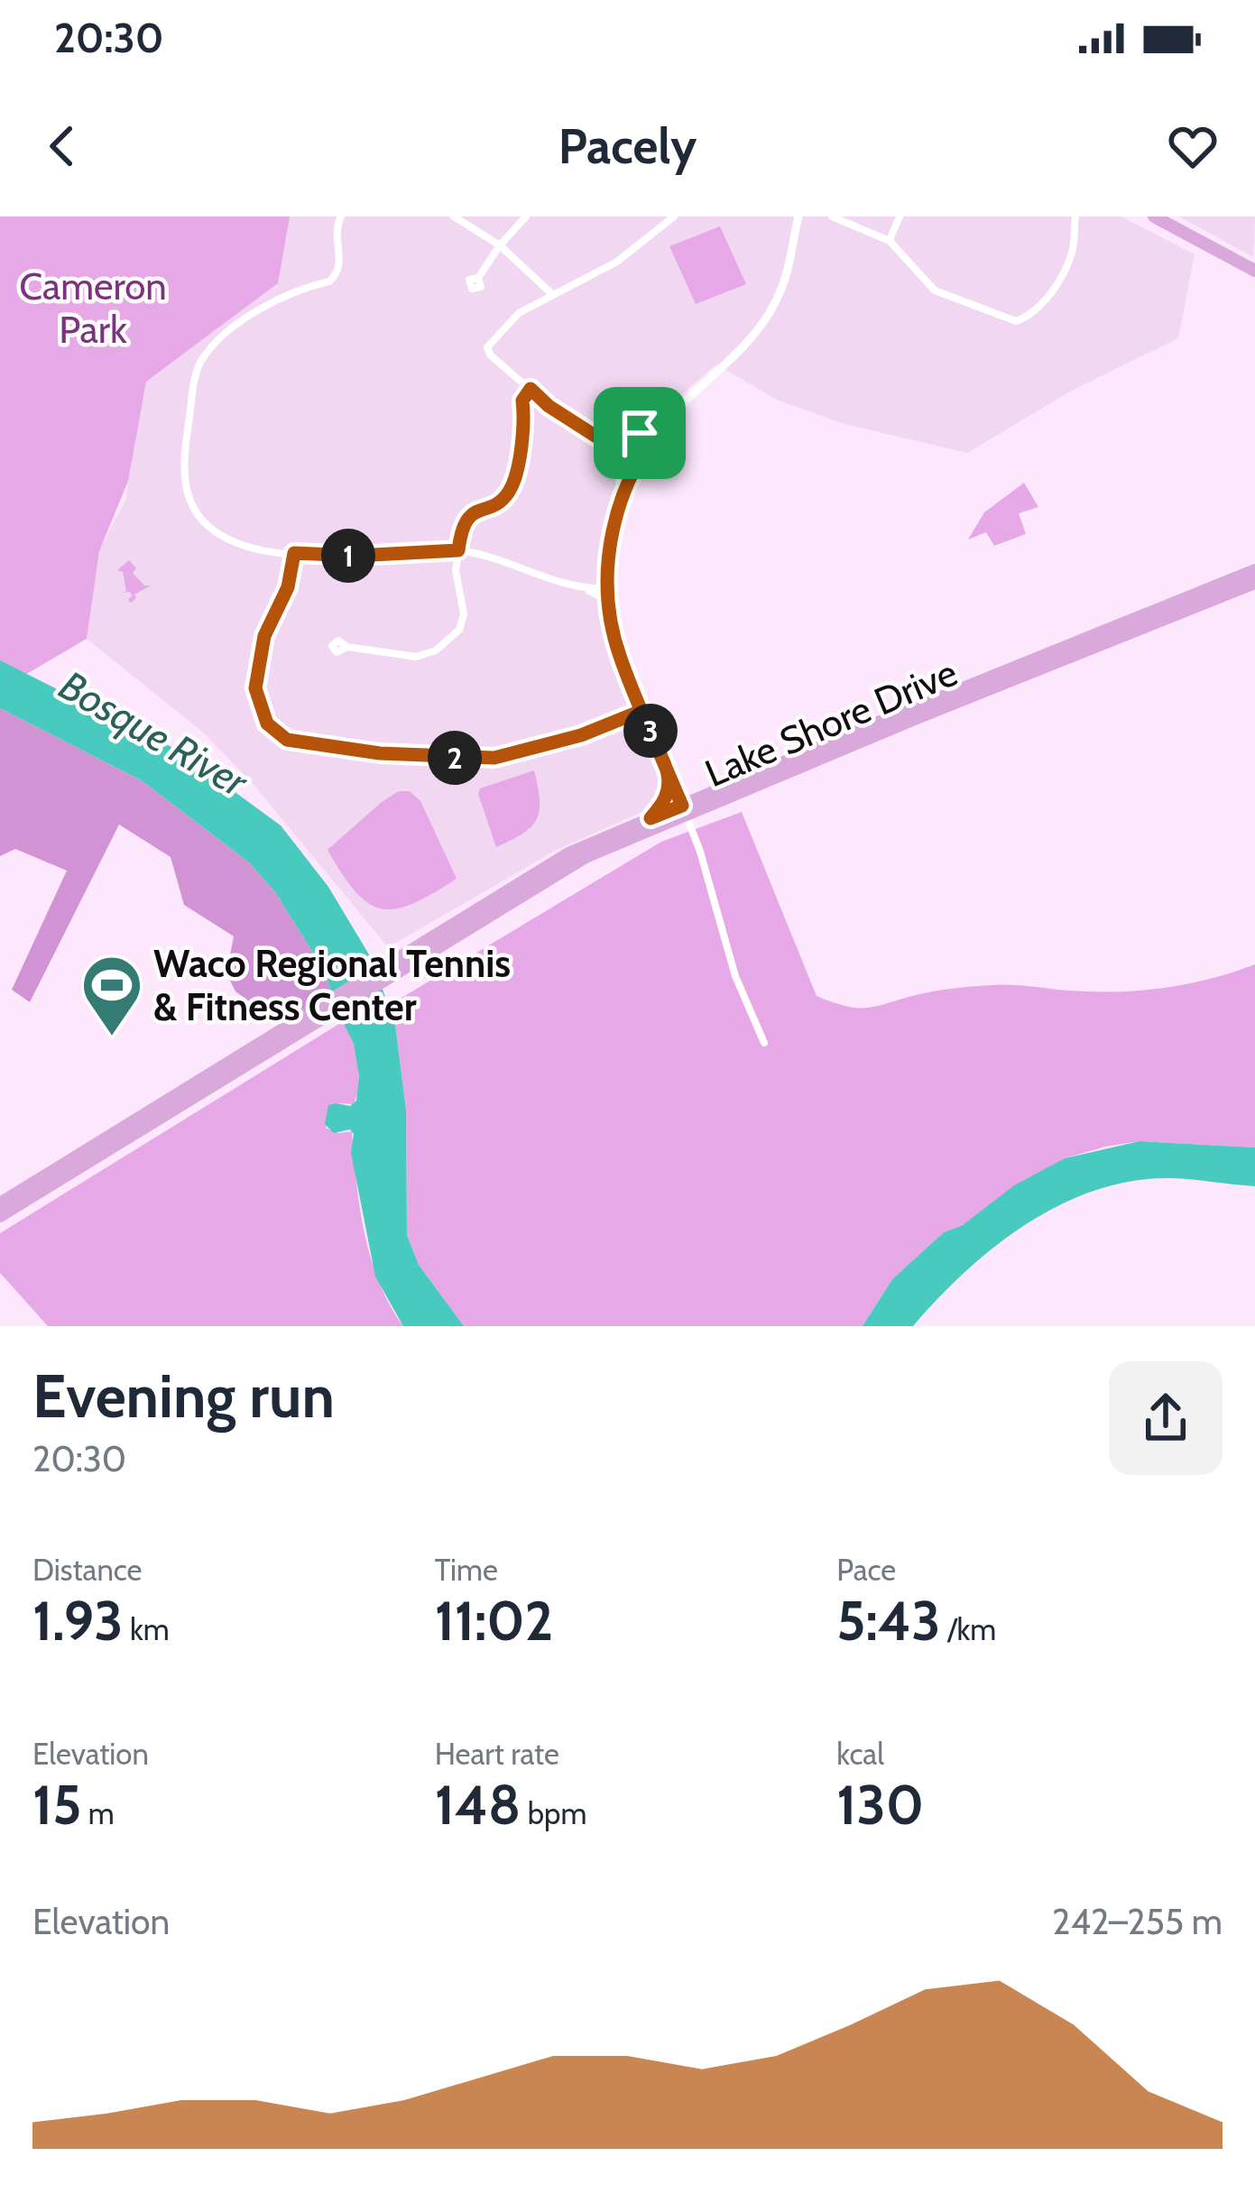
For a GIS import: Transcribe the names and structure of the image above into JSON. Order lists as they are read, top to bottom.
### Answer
{
  "streets": {
    "main road": ["Lake Shore Drive"]
  },
  "water": ["Bosque River"],
  "parks": ["Cameron Park"],
  "places": {
    "sports": ["Waco Regional Tennis & Fitness Center"]
  },
  "page": {
    "status": "20:30",
    "header": "Pacely",
    "pins": ["1", "3", "2"],
    "heading": ["Evening run", "20:30"],
    "stats": [
      ["Distance", "1.93 km"],
      ["Time", "11:02"],
      ["Pace", "5:43 /km"],
      ["Elevation", "15 m"],
      ["Heart rate", "148 bpm"],
      ["kcal", "130"]
    ],
    "chart": ["Elevation", "242–255 m"]
  }
}
